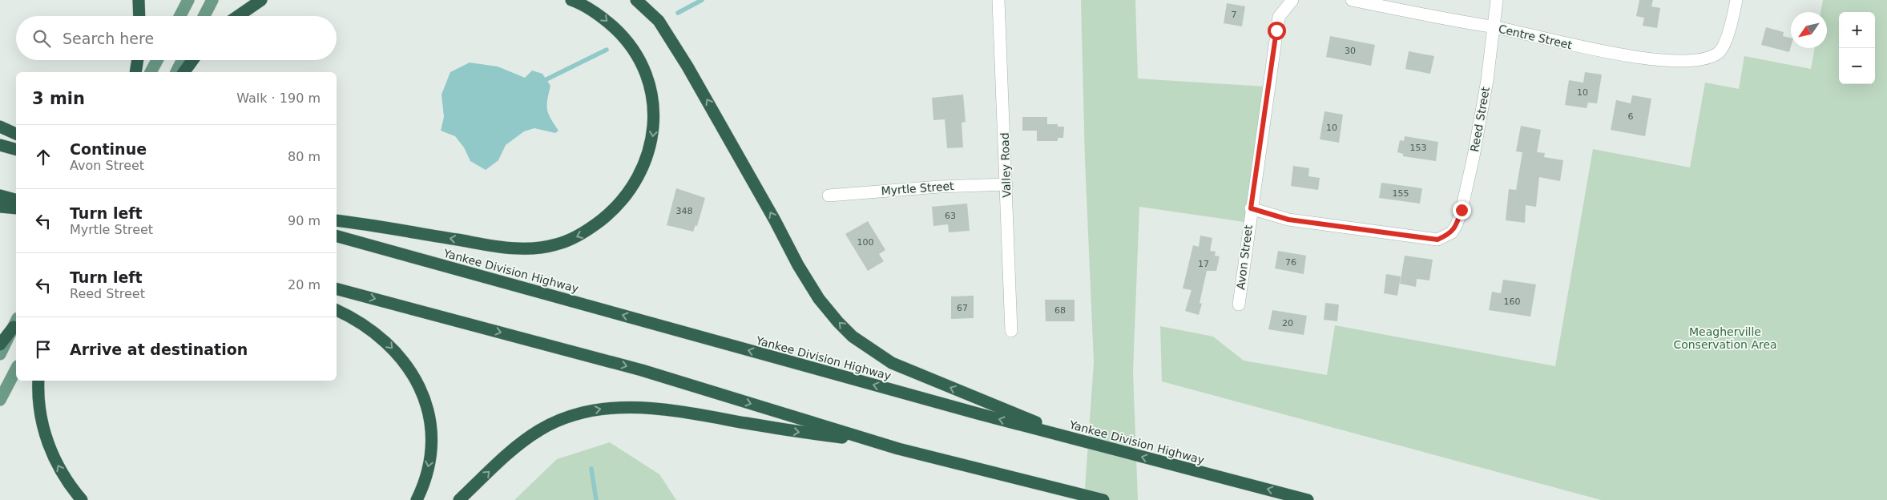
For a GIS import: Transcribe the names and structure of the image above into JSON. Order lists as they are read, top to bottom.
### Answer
{
  "streets": {
    "highway": ["Yankee Division Highway"],
    "street": [
      "Centre Street",
      "Reed Street",
      "Valley Road",
      "Myrtle Street",
      "Avon Street"
    ]
  },
  "crossings": [
    ["Centre Street", "Reed Street"],
    ["Reed Street", "Avon Street"],
    ["Valley Road", "Myrtle Street"]
  ],
  "parks": ["Meagherville Conservation Area"],
  "house_numbers": [
    "7",
    "30",
    "10",
    "6",
    "10",
    "153",
    "155",
    "348",
    "63",
    "100",
    "76",
    "17",
    "160",
    "67",
    "68",
    "20"
  ],
  "north": "bottom left",
  "page": {
    "map_buttons": ["+", "−"],
    "search": "Search here",
    "heading": ["3 min", "Walk · 190 m"],
    "list": [
      ["Continue", "Avon Street", "80 m"],
      ["Turn left", "Myrtle Street", "90 m"],
      ["Turn left", "Reed Street", "20 m"],
      "Arrive at destination"
    ]
  }
}
